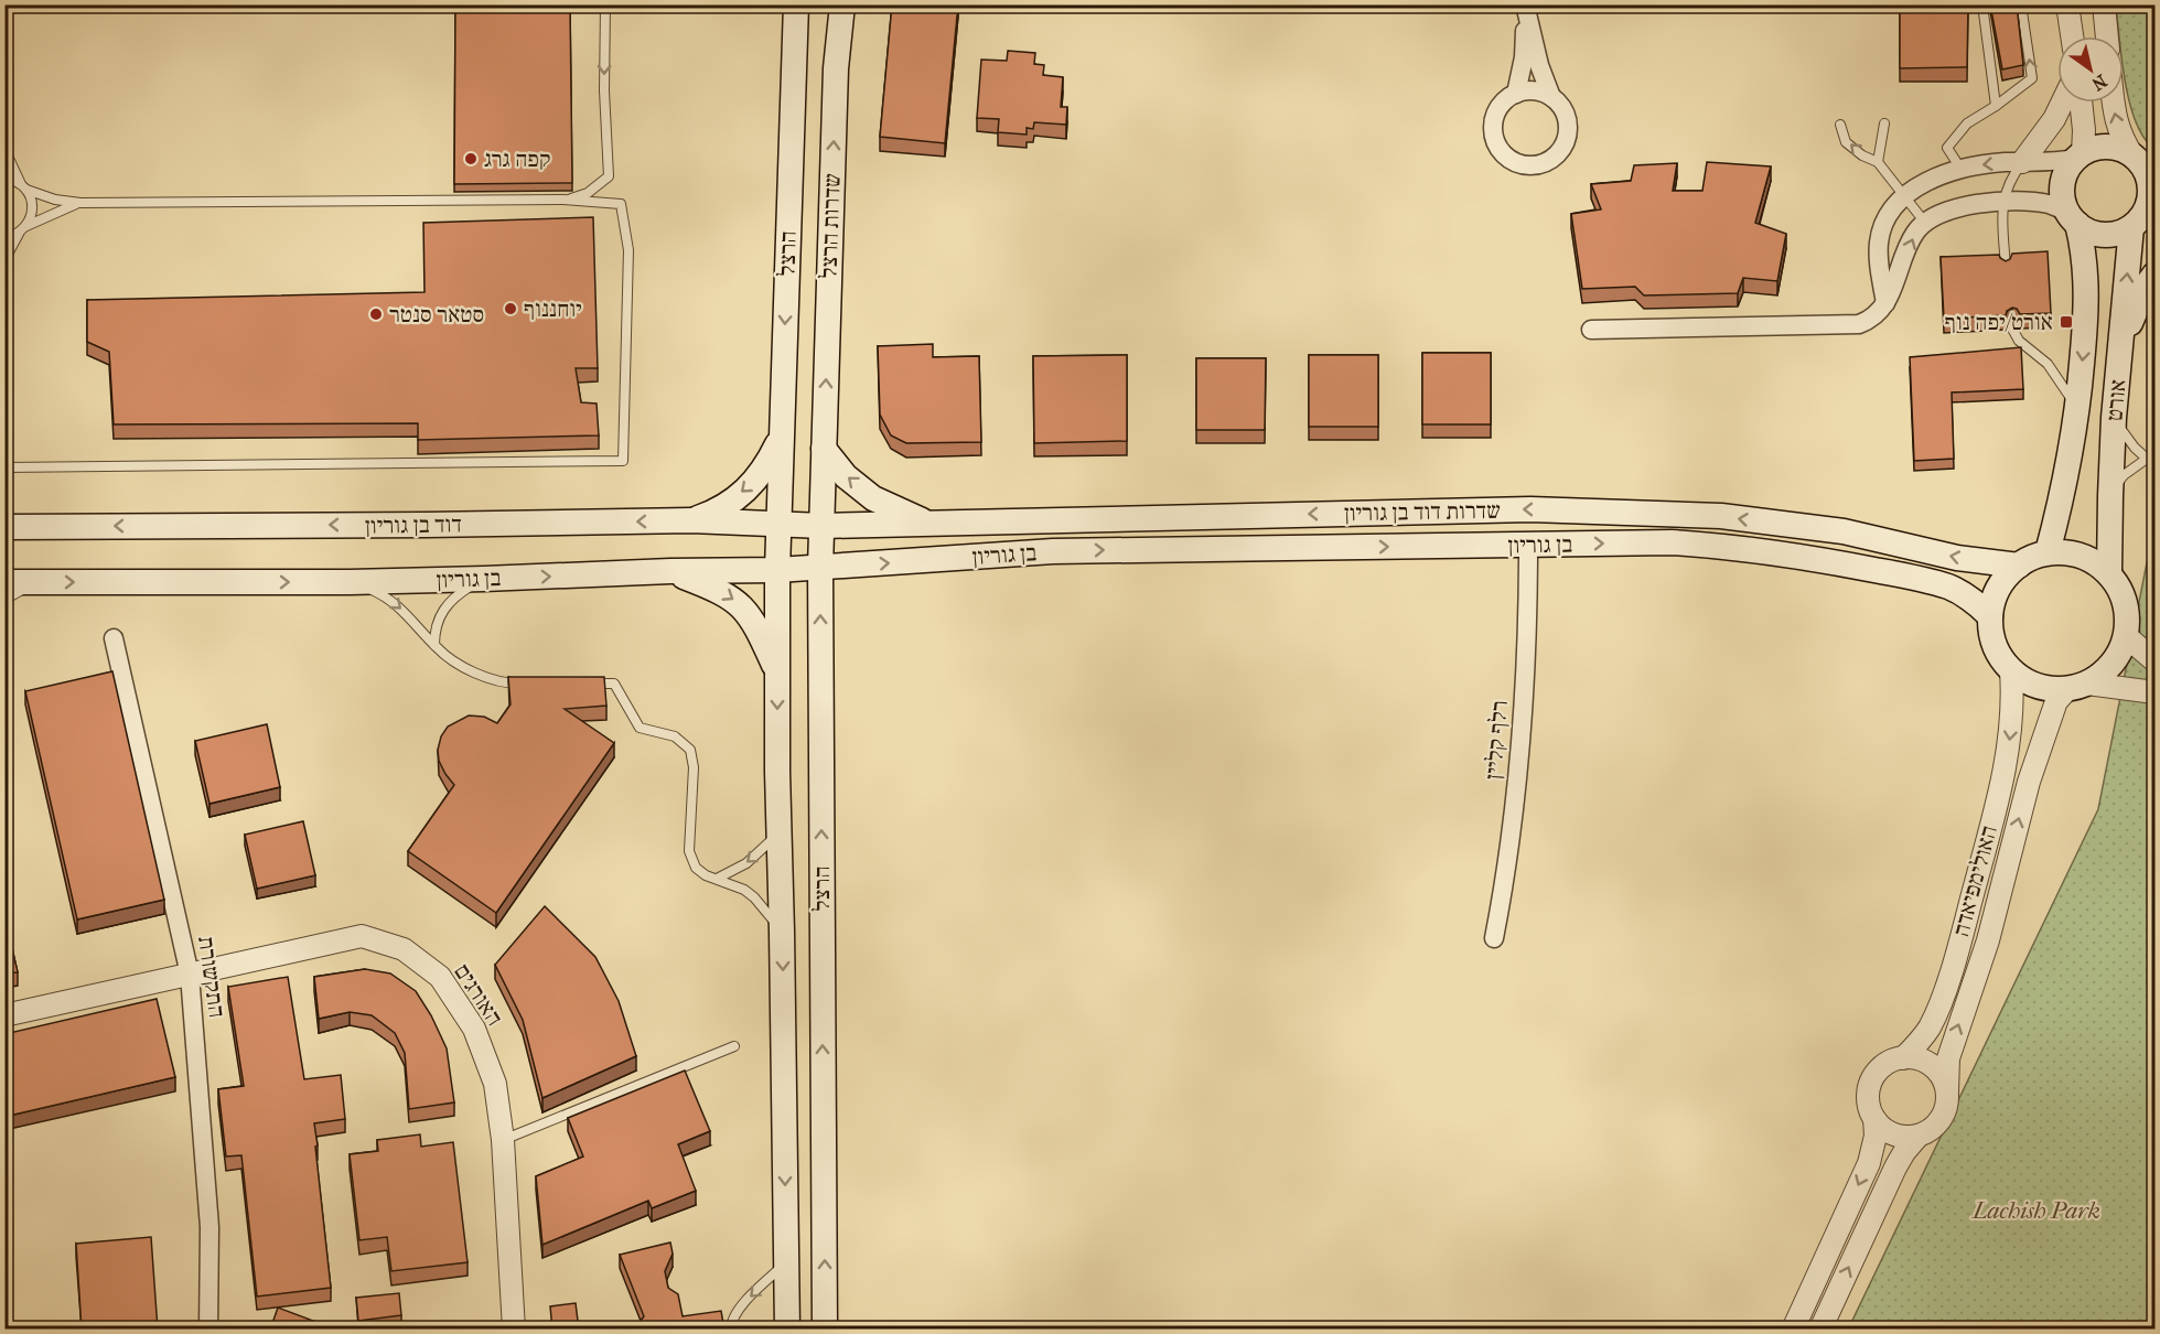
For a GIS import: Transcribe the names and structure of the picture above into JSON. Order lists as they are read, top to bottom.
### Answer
{
  "streets": {
    "main road": [
      "שדרות הרצל",
      "הרצל",
      "אורט",
      "שדרות דוד בן גוריון",
      "דוד בן גוריון",
      "בן גוריון"
    ],
    "street": [
      "רלף קליין",
      "האולימפיאדה",
      "התקשורת",
      "האורגים"
    ]
  },
  "crossings": [
    ["שדרות הרצל", "הרצל"],
    ["הרצל", "שדרות דוד בן גוריון"],
    ["הרצל", "דוד בן גוריון"],
    ["הרצל", "בן גוריון"],
    ["אורט", "שדרות דוד בן גוריון"],
    ["אורט", "בן גוריון"],
    ["אורט", "האולימפיאדה"],
    ["שדרות דוד בן גוריון", "דוד בן גוריון"],
    ["שדרות דוד בן גוריון", "בן גוריון"],
    ["שדרות דוד בן גוריון", "האולימפיאדה"],
    ["בן גוריון", "רלף קליין"],
    ["בן גוריון", "האולימפיאדה"],
    ["התקשורת", "האורגים"]
  ],
  "one_way": [
    "שדרות הרצל",
    "שדרות דוד בן גוריון",
    "דוד בן גוריון",
    "בן גוריון"
  ],
  "parks": ["Lachish Park"],
  "places": {
    "other": ["קפה גרג", "יוחננוף", "סטאר סנטר"],
    "transit": ["אורט/יפה נוף"]
  },
  "north": "bottom right"
}
